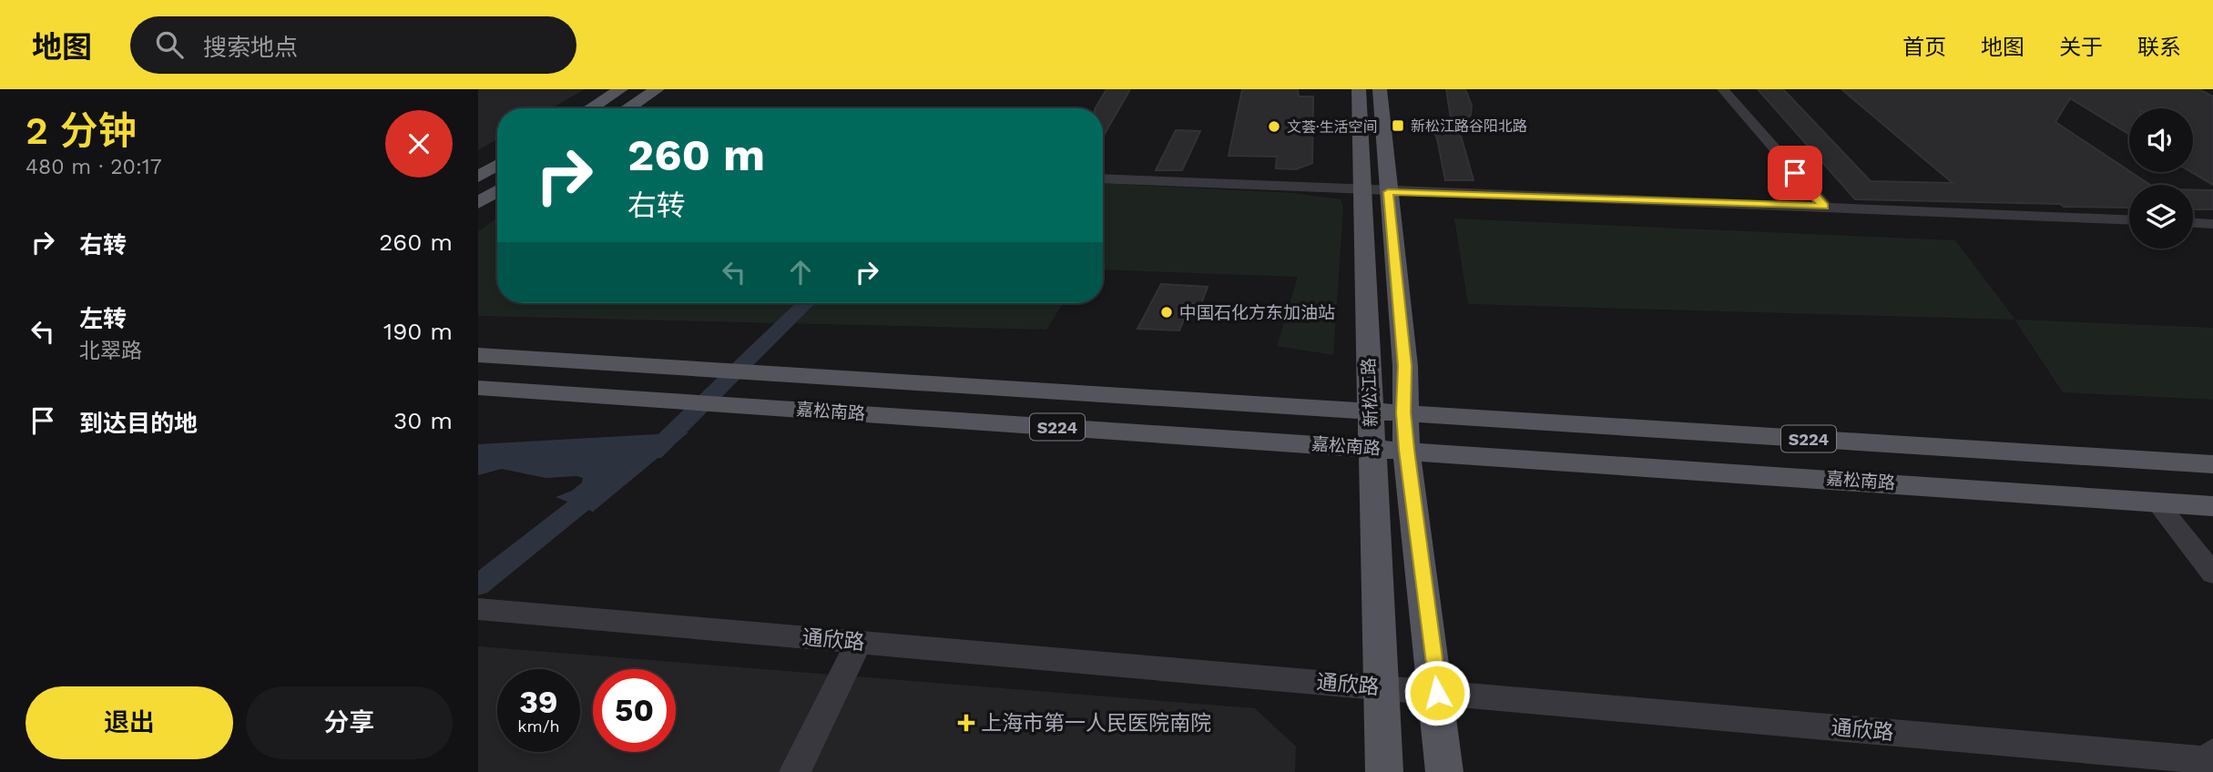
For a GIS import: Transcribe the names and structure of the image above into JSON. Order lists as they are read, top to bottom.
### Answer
{
  "streets": {
    "main road": ["新松江路", "嘉松南路", "S224"],
    "street": ["通欣路"]
  },
  "crossings": [
    ["新松江路", "嘉松南路"],
    ["新松江路", "通欣路"]
  ],
  "places": {
    "transit": ["新松江路谷阳北路"],
    "other": ["文荟·生活空间", "中国石化方东加油站"],
    "health": ["上海市第一人民医院南院"]
  },
  "page": {
    "header": "地图",
    "search": "搜索地点",
    "nav": [
      "首页",
      "地图",
      "关于",
      "联系"
    ],
    "heading": ["2 分钟", "480 m · 20:17"],
    "turn": ["260 m", "右转"],
    "list": [
      {
        "name": "右转",
        "value": "260 m"
      },
      {
        "name": "左转",
        "note": "北翠路",
        "value": "190 m"
      },
      {
        "name": "到达目的地",
        "value": "30 m"
      }
    ],
    "speed": "39 km/h",
    "limit": "50",
    "buttons": ["退出", "分享"]
  }
}
